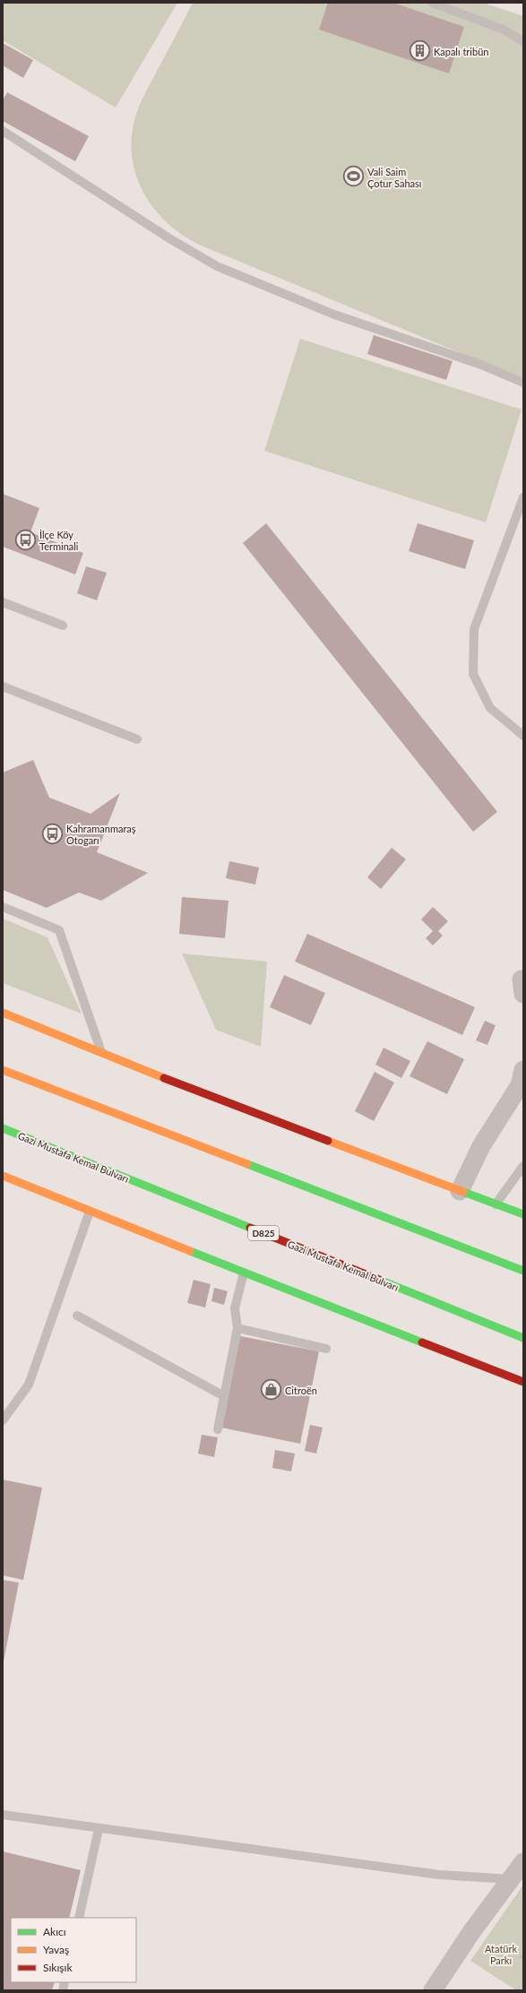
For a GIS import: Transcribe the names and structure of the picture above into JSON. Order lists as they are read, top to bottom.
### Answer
{
  "streets": {
    "main road": ["Gazi Mustafa Kemal Bulvarı", "D825"]
  },
  "parks": ["Atatürk Parkı"],
  "places": {
    "building": ["Kapalı tribün"],
    "sports": ["Vali Saim Çotur Sahası"],
    "bus stop": ["İlçe Köy Terminali", "Kahramanmaraş Otogarı"],
    "shop": ["Citroën"]
  },
  "legend": ["Akıcı", "Yavaş", "Sıkışık"]
}
